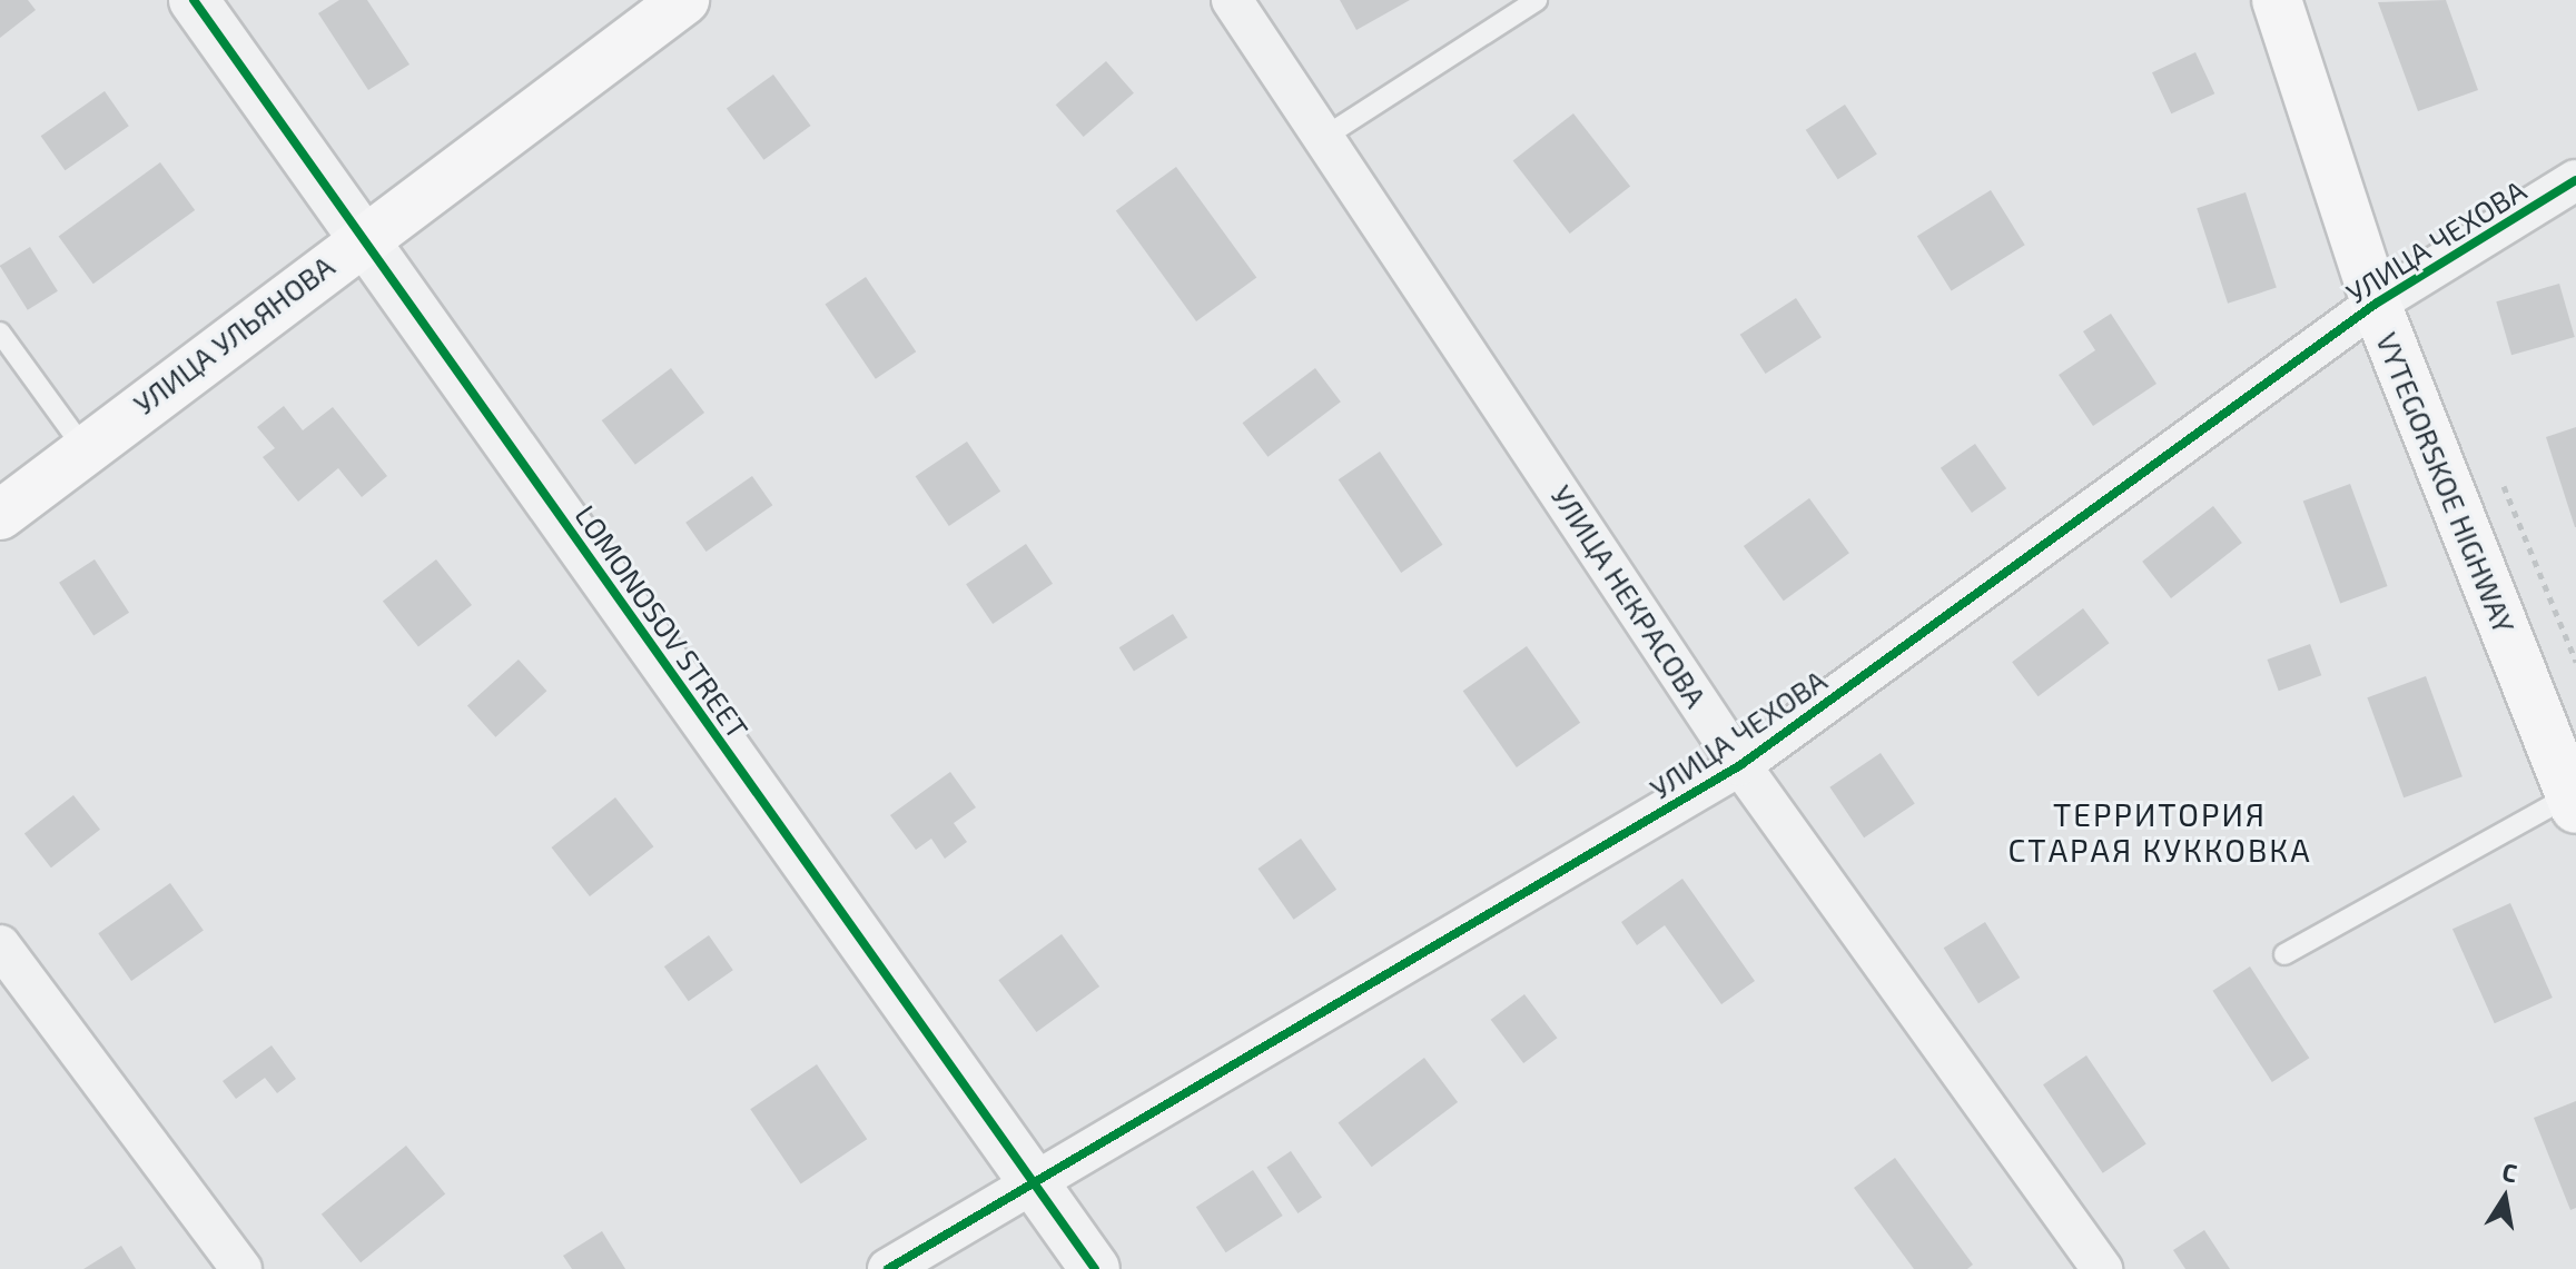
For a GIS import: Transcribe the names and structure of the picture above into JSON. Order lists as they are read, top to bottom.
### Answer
{
  "streets": {
    "main road": ["УЛИЦА УЛЬЯНОВА", "VYTEGORSKOE HIGHWAY"],
    "street": ["УЛИЦА ЧЕХОВА", "УЛИЦА НЕКРАСОВА", "LOMONOSOV STREET"]
  },
  "crossings": [
    ["УЛИЦА ЧЕХОВА", "VYTEGORSKOE HIGHWAY"],
    ["УЛИЦА ЧЕХОВА", "УЛИЦА НЕКРАСОВА"],
    ["УЛИЦА ЧЕХОВА", "LOMONOSOV STREET"],
    ["УЛИЦА УЛЬЯНОВА", "LOMONOSOV STREET"]
  ],
  "districts": ["ТЕРРИТОРИЯ СТАРАЯ КУККОВКА"],
  "north": "top"
}
